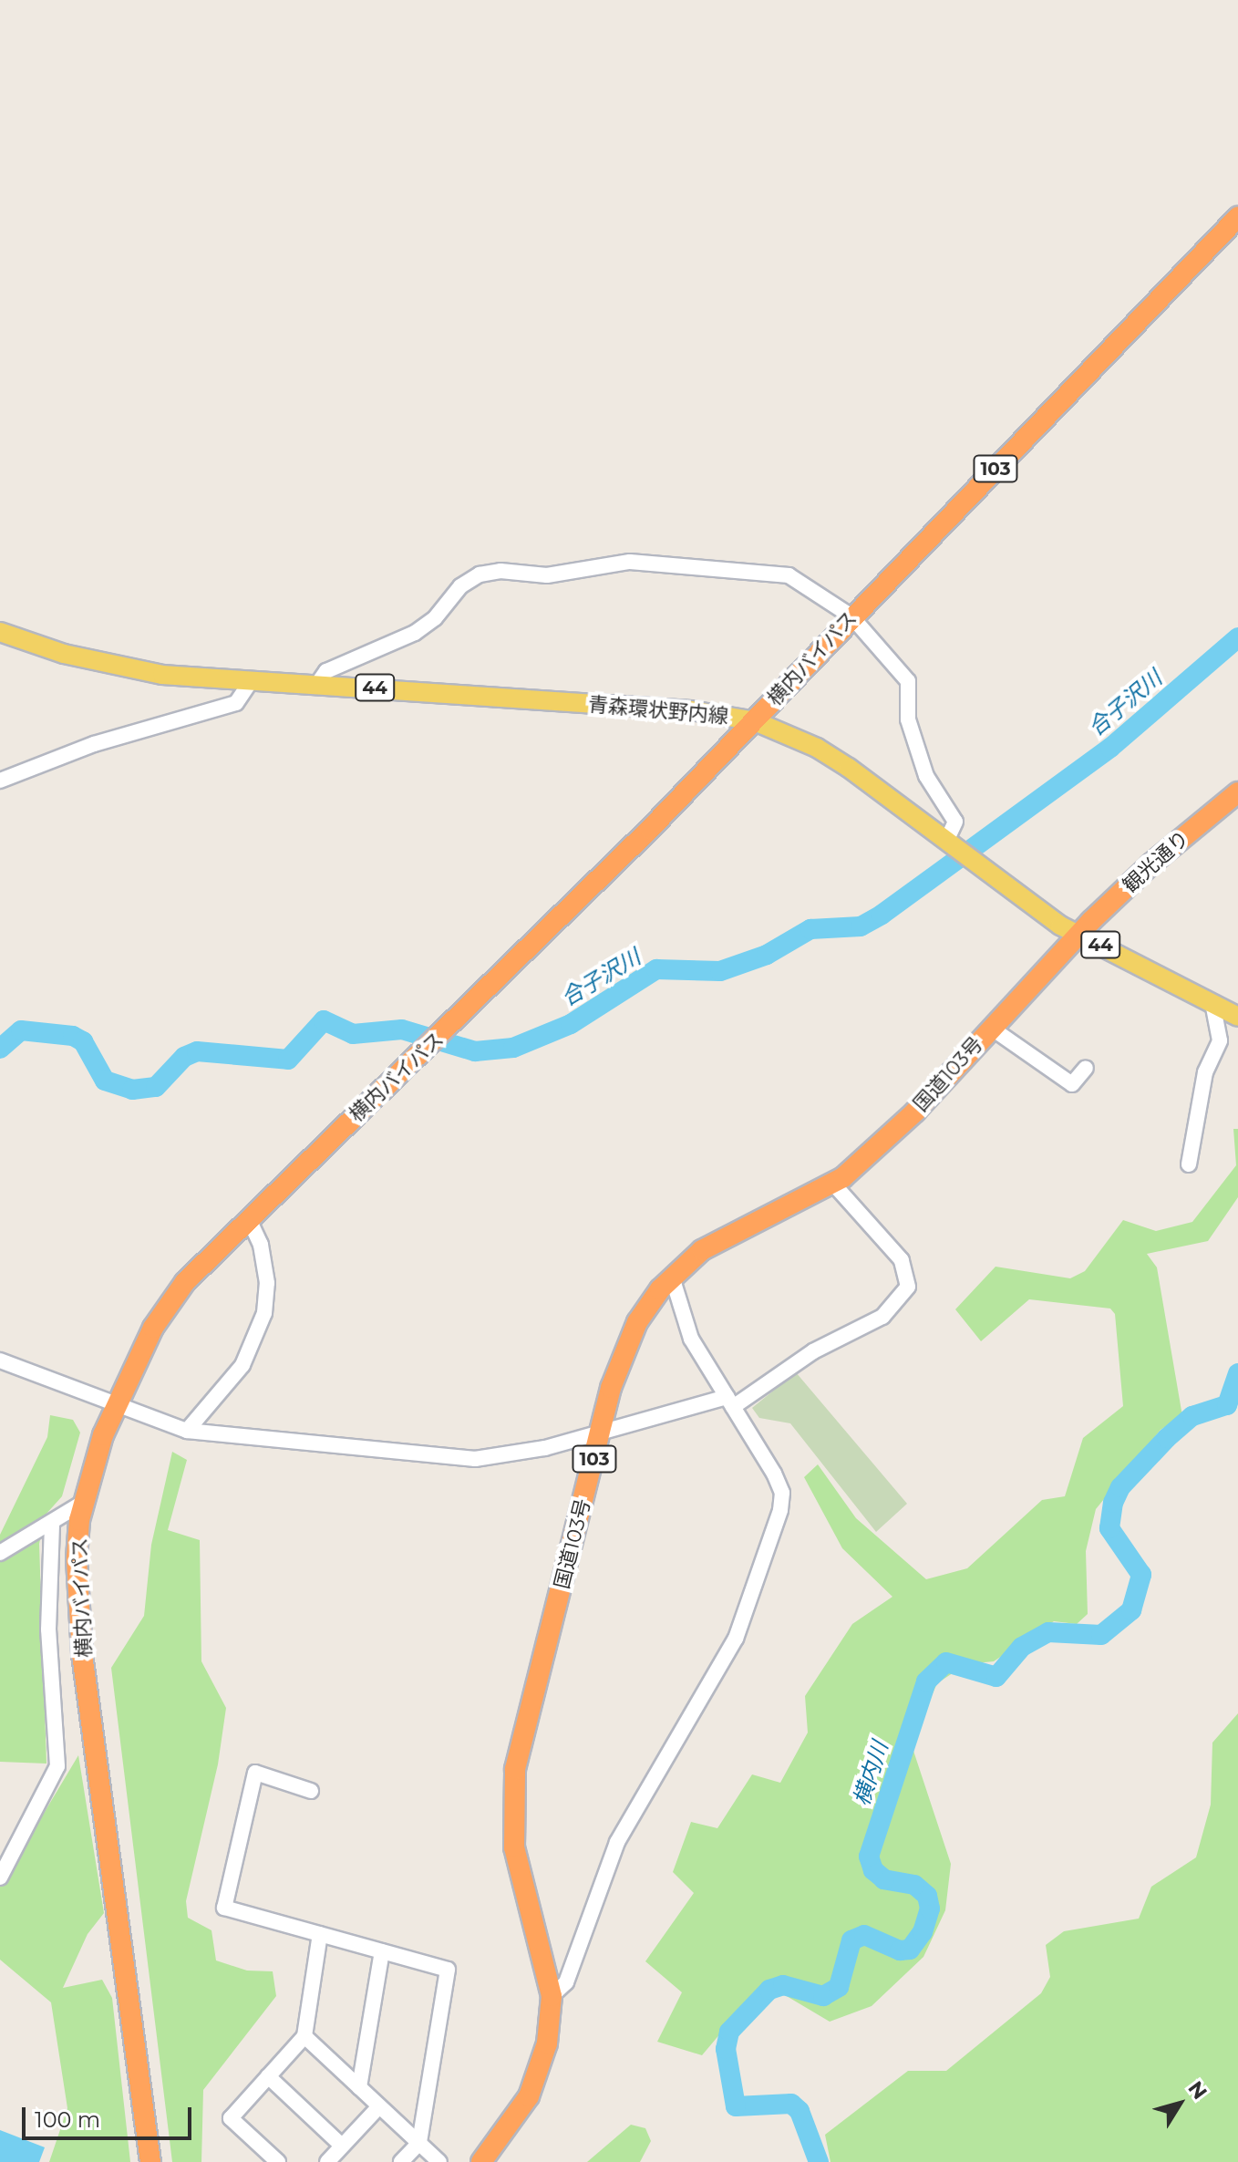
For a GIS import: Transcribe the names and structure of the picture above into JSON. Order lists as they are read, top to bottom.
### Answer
{
  "streets": {
    "highway": [
      "103",
      "横内バイパス",
      "観光通り",
      "国道103号"
    ],
    "main road": ["44", "青森環状野内線"]
  },
  "crossings": [
    ["横内バイパス", "青森環状野内線"],
    ["青森環状野内線", "観光通り"],
    ["青森環状野内線", "国道103号"],
    ["観光通り", "国道103号"]
  ],
  "water": ["合子沢川", "横内川"],
  "scale_bar": "100 m",
  "north": "top right"
}
